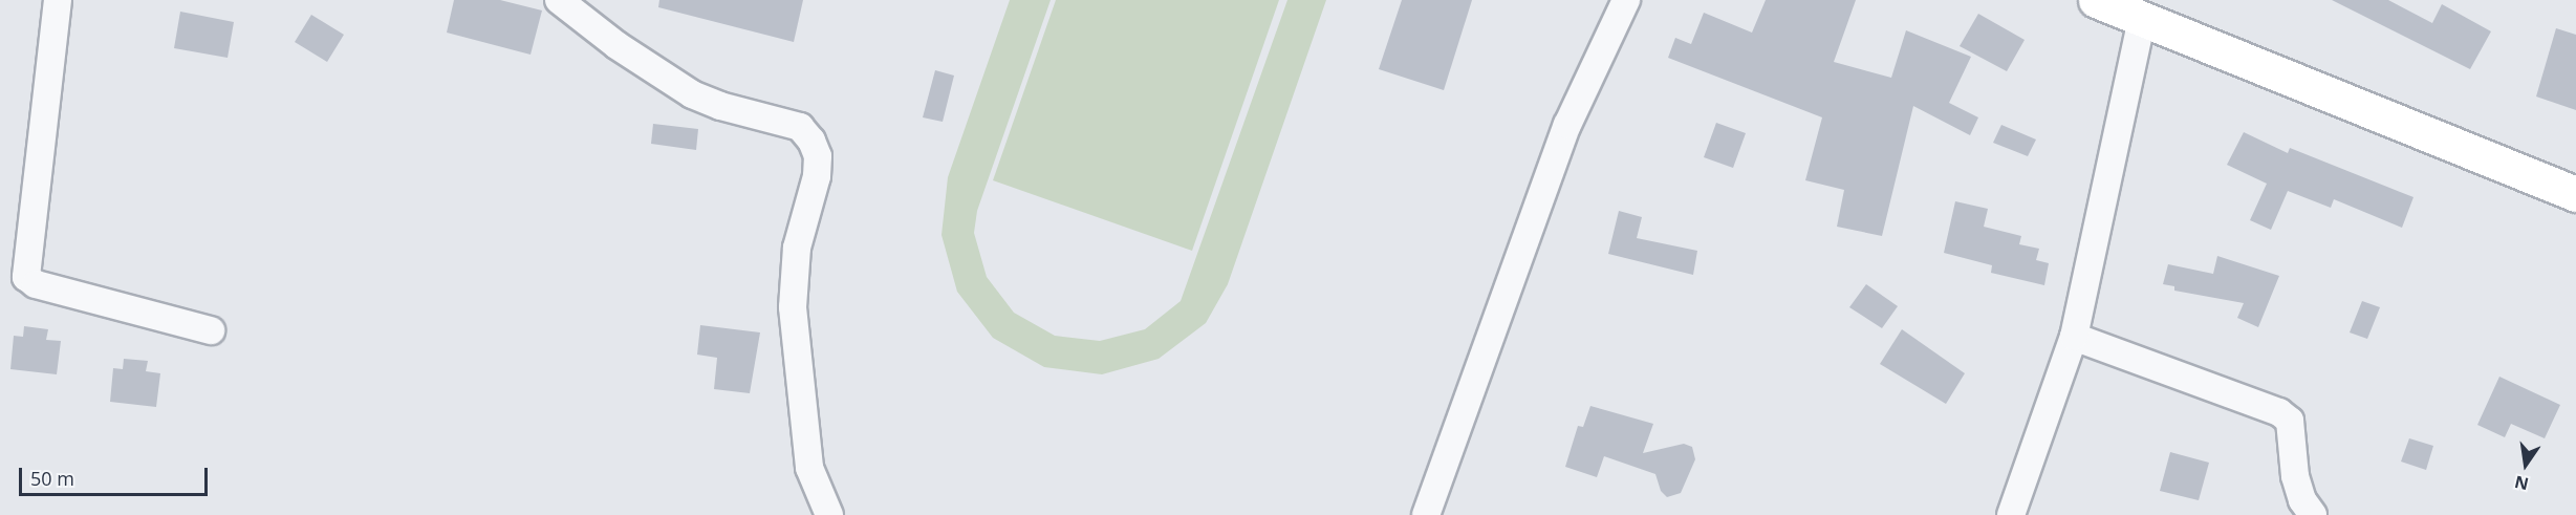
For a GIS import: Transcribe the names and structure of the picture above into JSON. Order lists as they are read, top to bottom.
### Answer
{
  "scale_bar": "50 m",
  "north": "bottom"
}
